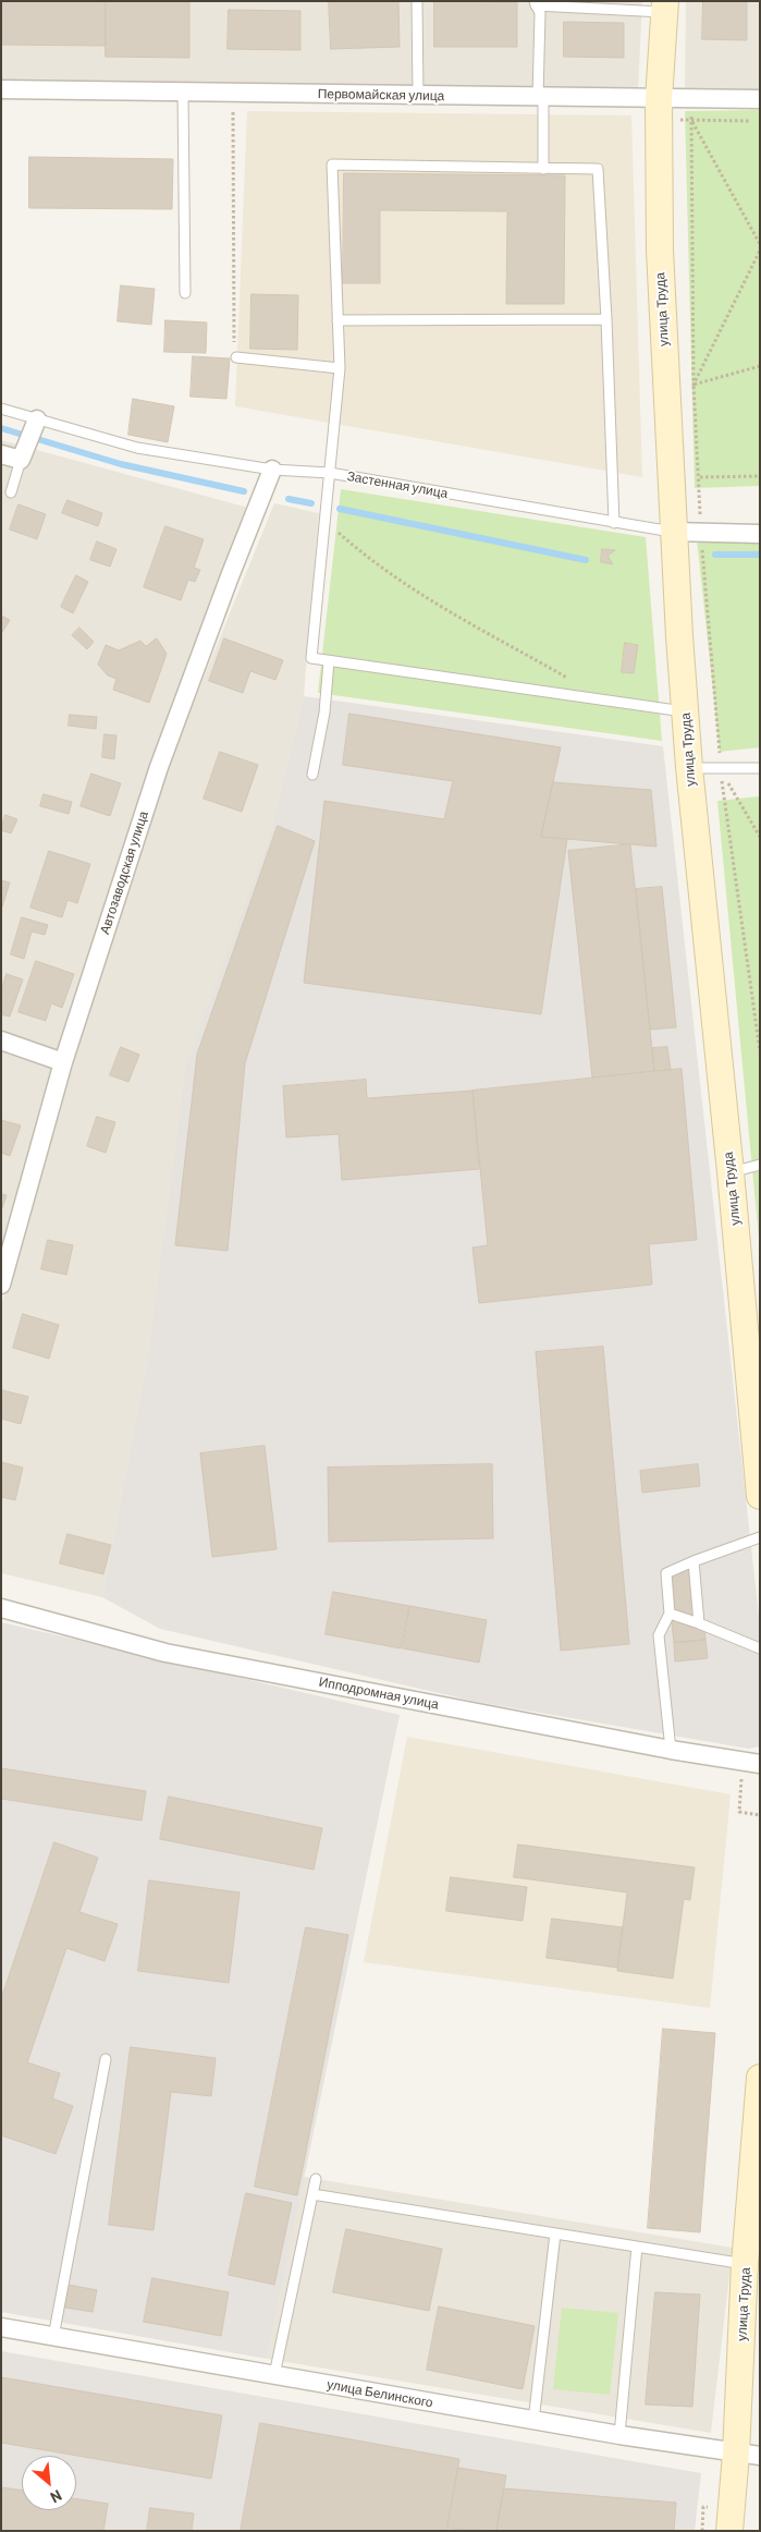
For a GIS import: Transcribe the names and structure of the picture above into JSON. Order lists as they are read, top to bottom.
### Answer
{
  "streets": {
    "main road": ["улица Труда"],
    "street": [
      "Первомайская улица",
      "Застенная улица",
      "Автозаводская улица",
      "Ипподромная улица",
      "улица Белинского"
    ]
  },
  "crossings": [
    ["Первомайская улица", "улица Труда"],
    ["улица Труда", "Застенная улица"],
    ["улица Труда", "улица Белинского"],
    ["Застенная улица", "Автозаводская улица"]
  ],
  "north": "bottom right"
}
